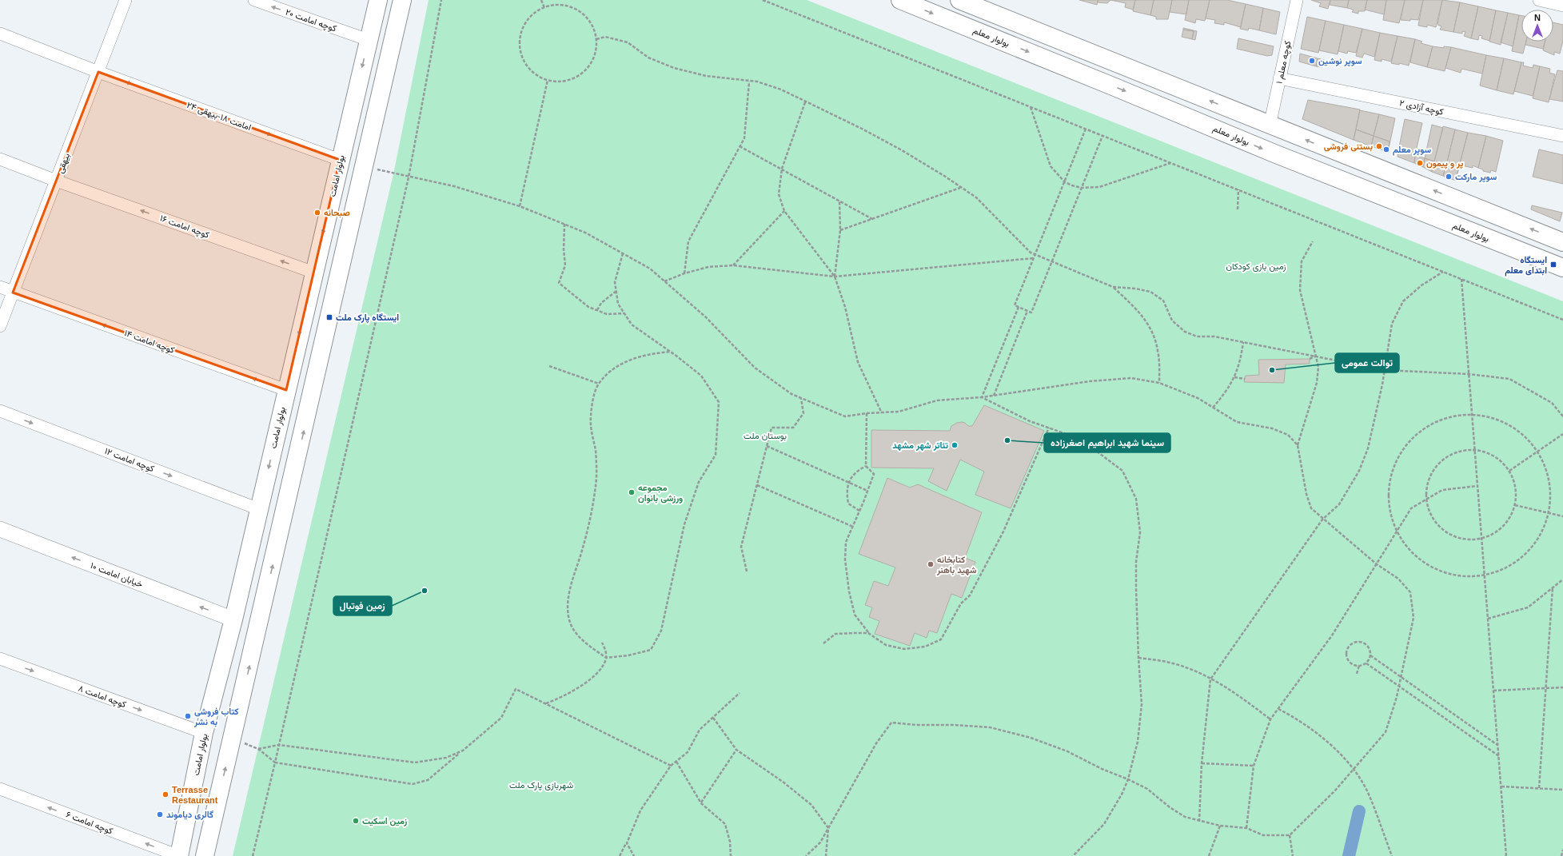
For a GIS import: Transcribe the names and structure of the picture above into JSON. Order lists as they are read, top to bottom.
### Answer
{
  "streets": {
    "main road": ["بولوار معلم", "بولوار امامت"],
    "street": [
      "کوچه امامت ۲۰",
      "کوچه معلم ۱",
      "کوچه آزادی ۲",
      "امامت ۱۸-بیهقی ۲۴",
      "بیهقی",
      "کوچه امامت ۱۶",
      "کوچه امامت ۱۴",
      "کوچه امامت ۱۲",
      "خیابان امامت ۱۰",
      "کوچه امامت ۸",
      "کوچه امامت ۶"
    ]
  },
  "crossings": [
    ["کوچه امامت ۲۰", "بولوار امامت"],
    ["کوچه معلم ۱", "کوچه آزادی ۲"],
    ["امامت ۱۸-بیهقی ۲۴", "بیهقی"],
    ["امامت ۱۸-بیهقی ۲۴", "بولوار امامت"],
    ["بیهقی", "کوچه امامت ۱۶"],
    ["بیهقی", "کوچه امامت ۱۴"],
    ["بولوار امامت", "کوچه امامت ۱۶"],
    ["بولوار امامت", "کوچه امامت ۱۴"],
    ["بولوار امامت", "کوچه امامت ۱۲"],
    ["بولوار امامت", "خیابان امامت ۱۰"],
    ["بولوار امامت", "کوچه امامت ۸"],
    ["بولوار امامت", "کوچه امامت ۶"]
  ],
  "one_way": [
    "کوچه امامت ۲۰",
    "امامت ۱۸-بیهقی ۲۴",
    "کوچه امامت ۱۶",
    "کوچه امامت ۱۴",
    "کوچه امامت ۱۲",
    "خیابان امامت ۱۰",
    "کوچه امامت ۸",
    "کوچه امامت ۶"
  ],
  "parks": ["زمین بازی کودکان", "بوستان ملت", "شهربازی پارک ملت"],
  "places": {
    "other": [
      "سوپر نوشین",
      "بستنی فروشی",
      "سوپر معلم",
      "پر و پیمون",
      "سوپر مارکت",
      "صبحانه",
      "توالت عمومی",
      "سینما شهید ابراهیم اصغرزاده",
      "تئاتر شهر مشهد",
      "مجموعه ورزشی بانوان",
      "کتابخانه شهید باهنر",
      "زمین فوتبال",
      "کتاب فروشی به نشر",
      "Terrasse Restaurant",
      "گالری دیاموند",
      "زمین اسکیت"
    ],
    "transit": ["ایستگاه ابتدای معلم", "ایستگاه پارک ملت"]
  },
  "north": "top"
}
